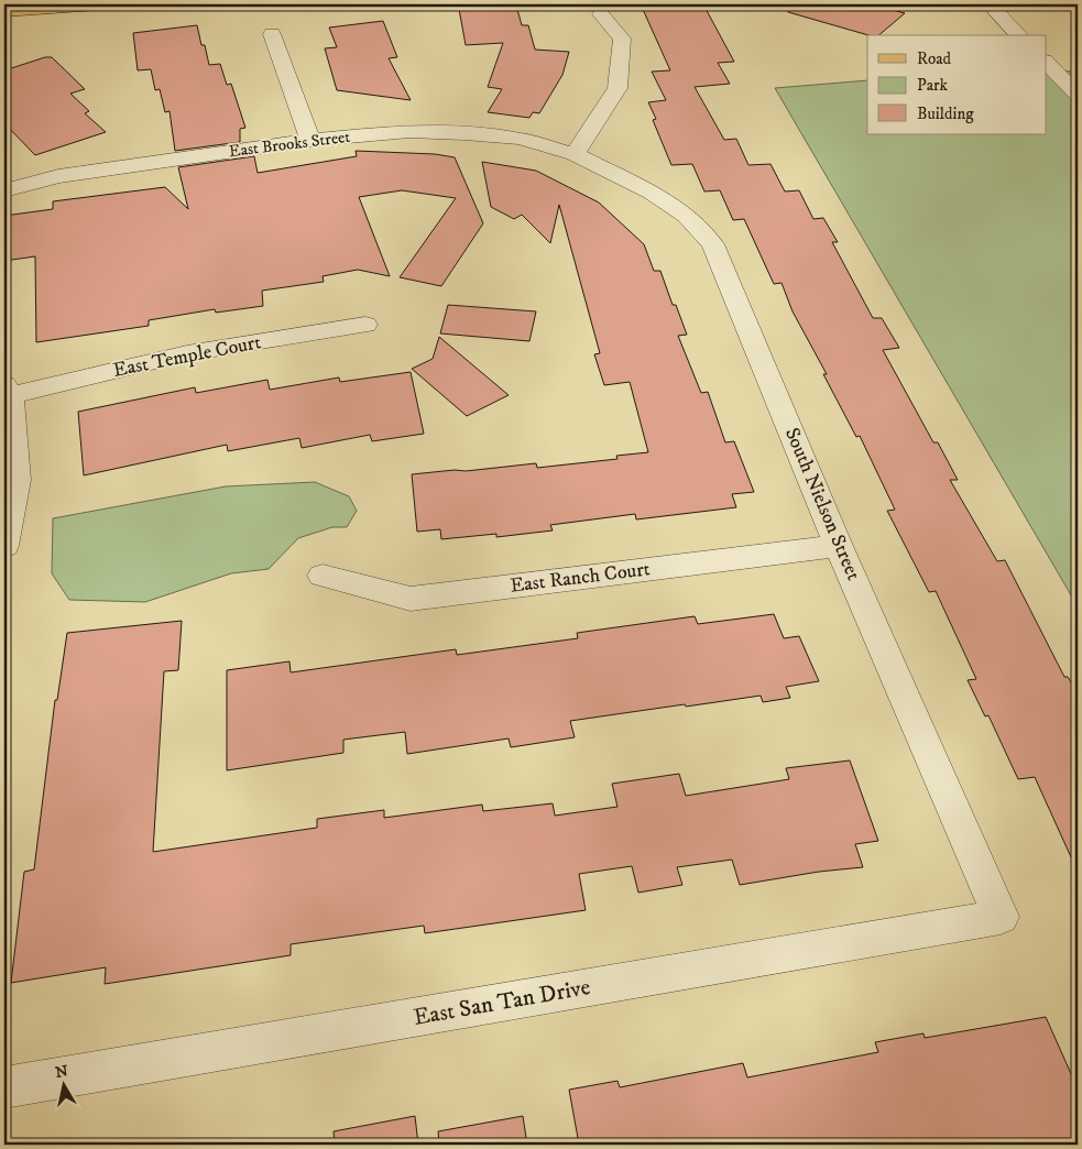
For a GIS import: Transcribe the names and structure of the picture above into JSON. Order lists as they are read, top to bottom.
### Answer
{
  "streets": {
    "street": [
      "East Brooks Street",
      "East Temple Court",
      "South Nielson Street",
      "East Ranch Court",
      "East San Tan Drive"
    ]
  },
  "crossings": [
    ["East Brooks Street", "South Nielson Street"],
    ["South Nielson Street", "East Ranch Court"],
    ["South Nielson Street", "East San Tan Drive"]
  ],
  "legend": ["Road", "Park", "Building"],
  "north": "top"
}
